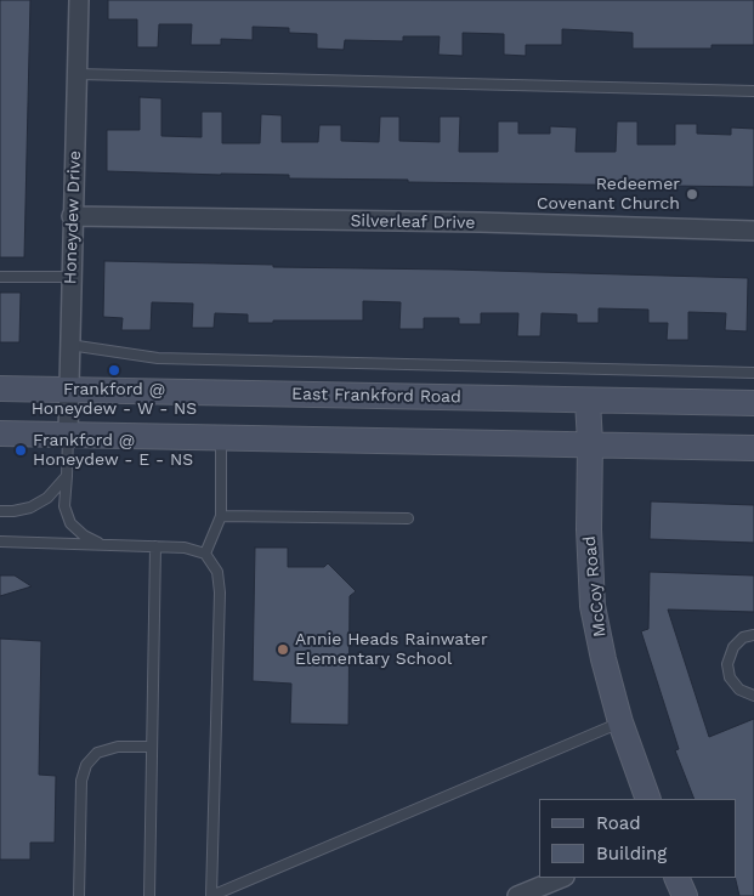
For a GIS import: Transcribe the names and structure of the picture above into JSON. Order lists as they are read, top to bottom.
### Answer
{
  "streets": {
    "main road": ["East Frankford Road", "McCoy Road"],
    "street": ["Honeydew Drive", "Silverleaf Drive"]
  },
  "crossings": [
    ["Honeydew Drive", "Silverleaf Drive"],
    ["Honeydew Drive", "East Frankford Road"],
    ["East Frankford Road", "McCoy Road"]
  ],
  "places": [
    "Redeemer Covenant Church",
    "Frankford @ Honeydew - W - NS",
    "Frankford @ Honeydew - E - NS",
    "Annie Heads Rainwater Elementary School"
  ],
  "legend": ["Road", "Building"]
}
